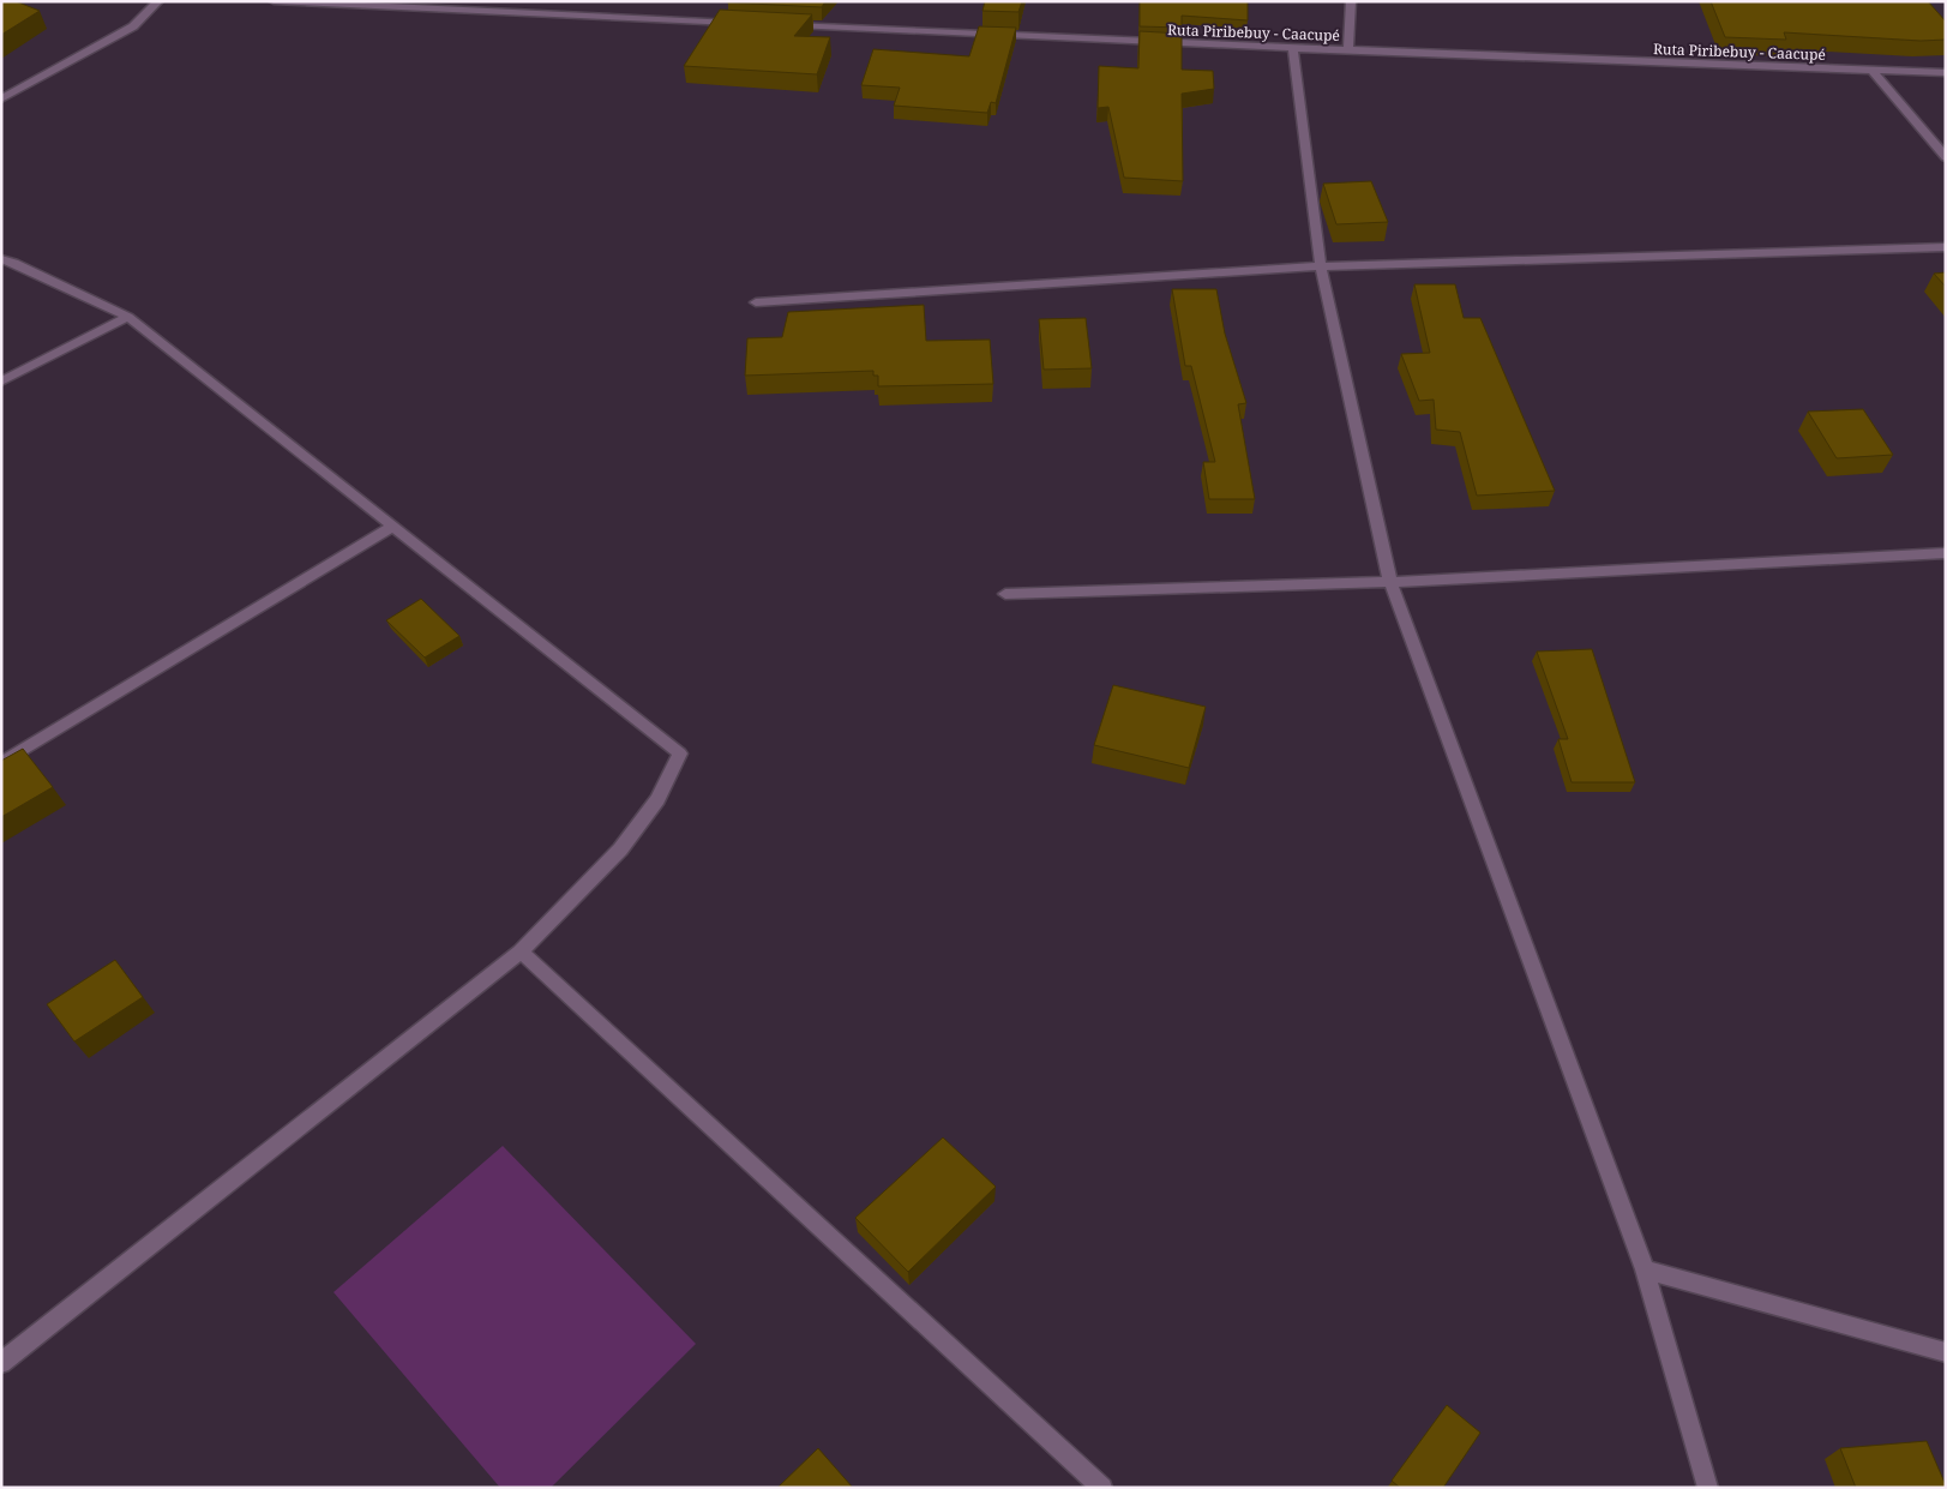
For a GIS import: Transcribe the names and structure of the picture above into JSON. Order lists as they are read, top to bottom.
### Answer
{
  "streets": {
    "street": ["Ruta Piribebuy - Caacupé"]
  }
}
